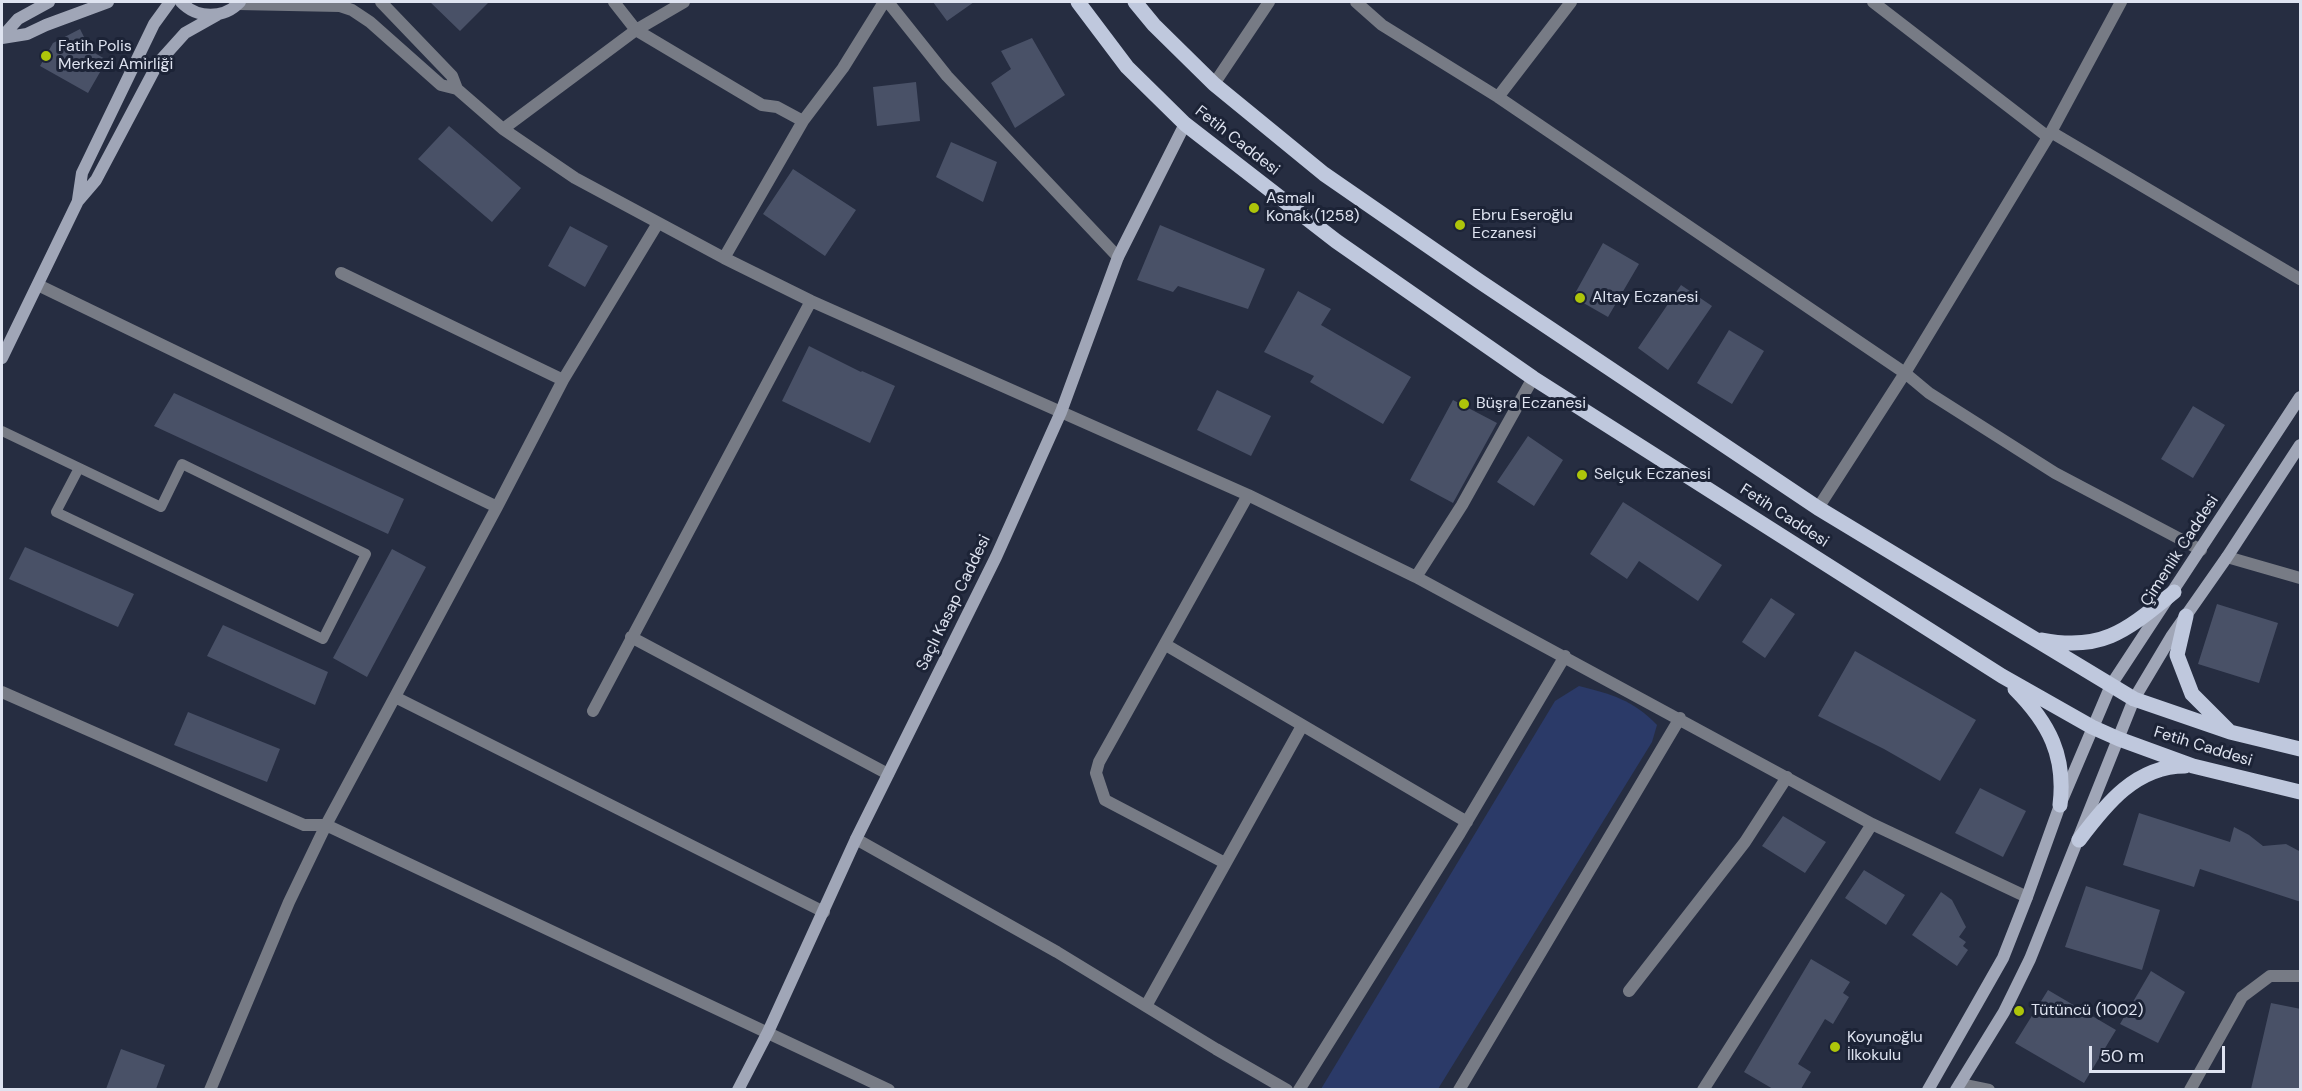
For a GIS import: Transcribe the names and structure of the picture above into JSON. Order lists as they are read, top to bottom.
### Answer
{
  "streets": {
    "main road": ["Fetih Caddesi"],
    "street": ["Çimenlik Caddesi", "Saçlı Kasap Caddesi"]
  },
  "crossings": [
    ["Fetih Caddesi", "Çimenlik Caddesi"],
    ["Fetih Caddesi", "Saçlı Kasap Caddesi"]
  ],
  "places": [
    "Fatih Polis Merkezi Amirliği",
    "Asmalı Konak (1258)",
    "Ebru Eseroğlu Eczanesi",
    "Altay Eczanesi",
    "Büşra Eczanesi",
    "Selçuk Eczanesi",
    "Tütüncü (1002)",
    "Koyunoğlu İlkokulu"
  ],
  "scale_bar": "50 m"
}
